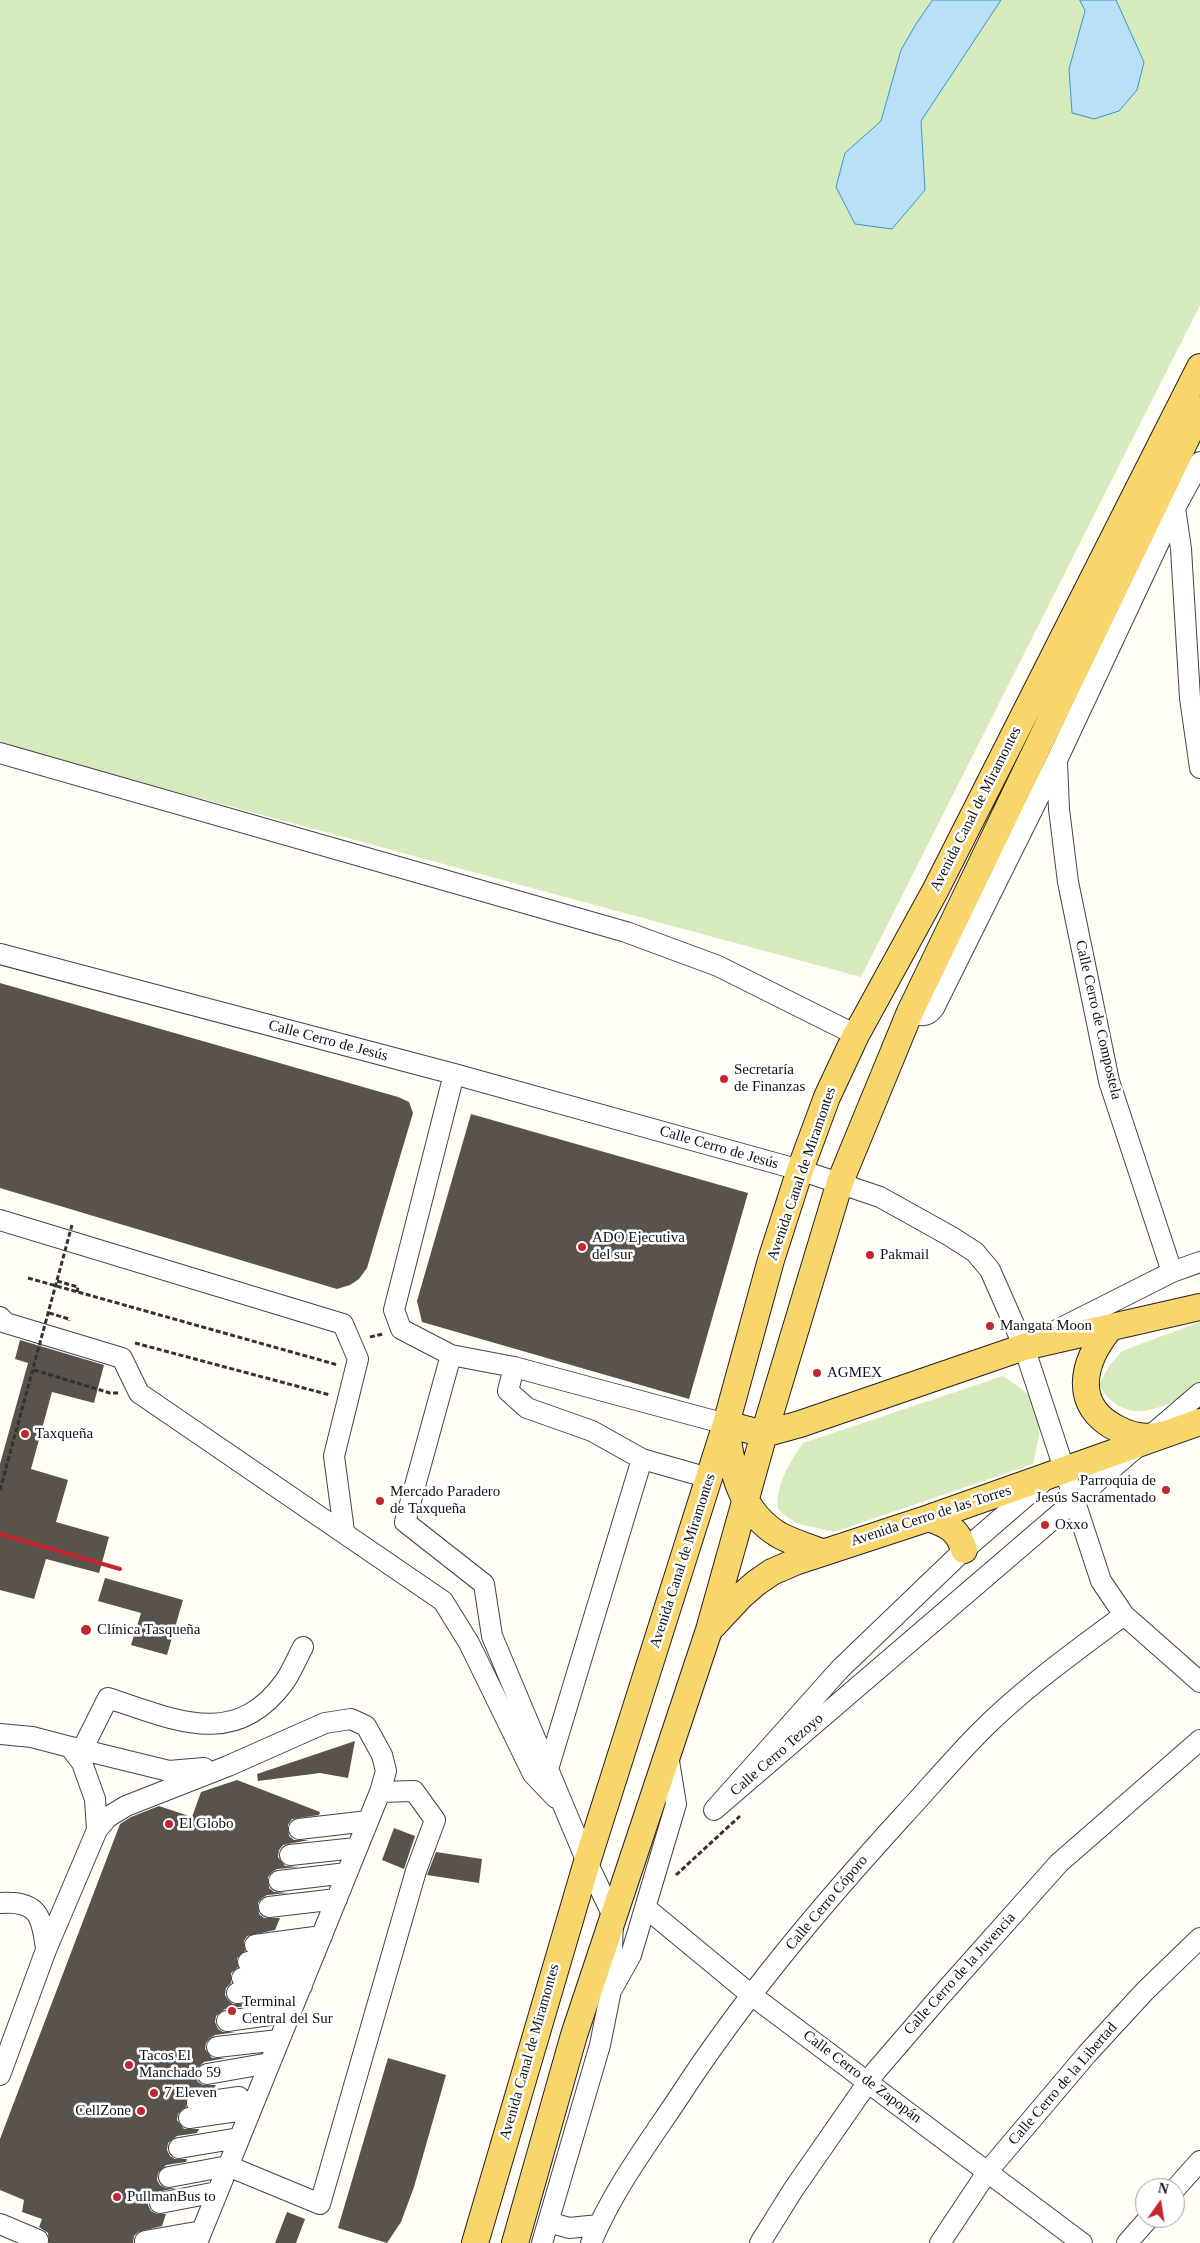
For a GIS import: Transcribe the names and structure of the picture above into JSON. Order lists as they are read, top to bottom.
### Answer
{
  "streets": {
    "main road": ["Avenida Canal de Miramontes", "Avenida Cerro de las Torres"],
    "street": [
      "Calle Cerro de Compostela",
      "Calle Cerro de Jesús",
      "Calle Cerro Tezoyo",
      "Calle Cerro Cóporo",
      "Calle Cerro de la Juvencia",
      "Calle Cerro de Zapopán",
      "Calle Cerro de la Libertad"
    ]
  },
  "crossings": [
    ["Avenida Canal de Miramontes", "Calle Cerro de Jesús"],
    ["Avenida Canal de Miramontes", "Avenida Cerro de las Torres"],
    ["Avenida Canal de Miramontes", "Calle Cerro de Zapopán"],
    ["Calle Cerro de Jesús", "Avenida Cerro de las Torres"],
    ["Calle Cerro de Jesús", "Calle Cerro Tezoyo"],
    ["Calle Cerro de Jesús", "Calle Cerro Cóporo"],
    ["Avenida Cerro de las Torres", "Calle Cerro Tezoyo"],
    ["Calle Cerro Cóporo", "Calle Cerro de Zapopán"],
    ["Calle Cerro de la Juvencia", "Calle Cerro de Zapopán"],
    ["Calle Cerro de Zapopán", "Calle Cerro de la Libertad"]
  ],
  "places": [
    "Secretaría de Finanzas",
    "ADO Ejecutiva del sur",
    "Pakmail",
    "Mangata Moon",
    "AGMEX",
    "Taxqueña",
    "Parroquia de Jesús Sacramentado",
    "Mercado Paradero de Taxqueña",
    "Oxxo",
    "Clínica Tasqueña",
    "El Globo",
    "Terminal Central del Sur",
    "Tacos El Manchado 59",
    "7 Eleven",
    "CellZone",
    "PullmanBus to"
  ],
  "north": "top"
}
